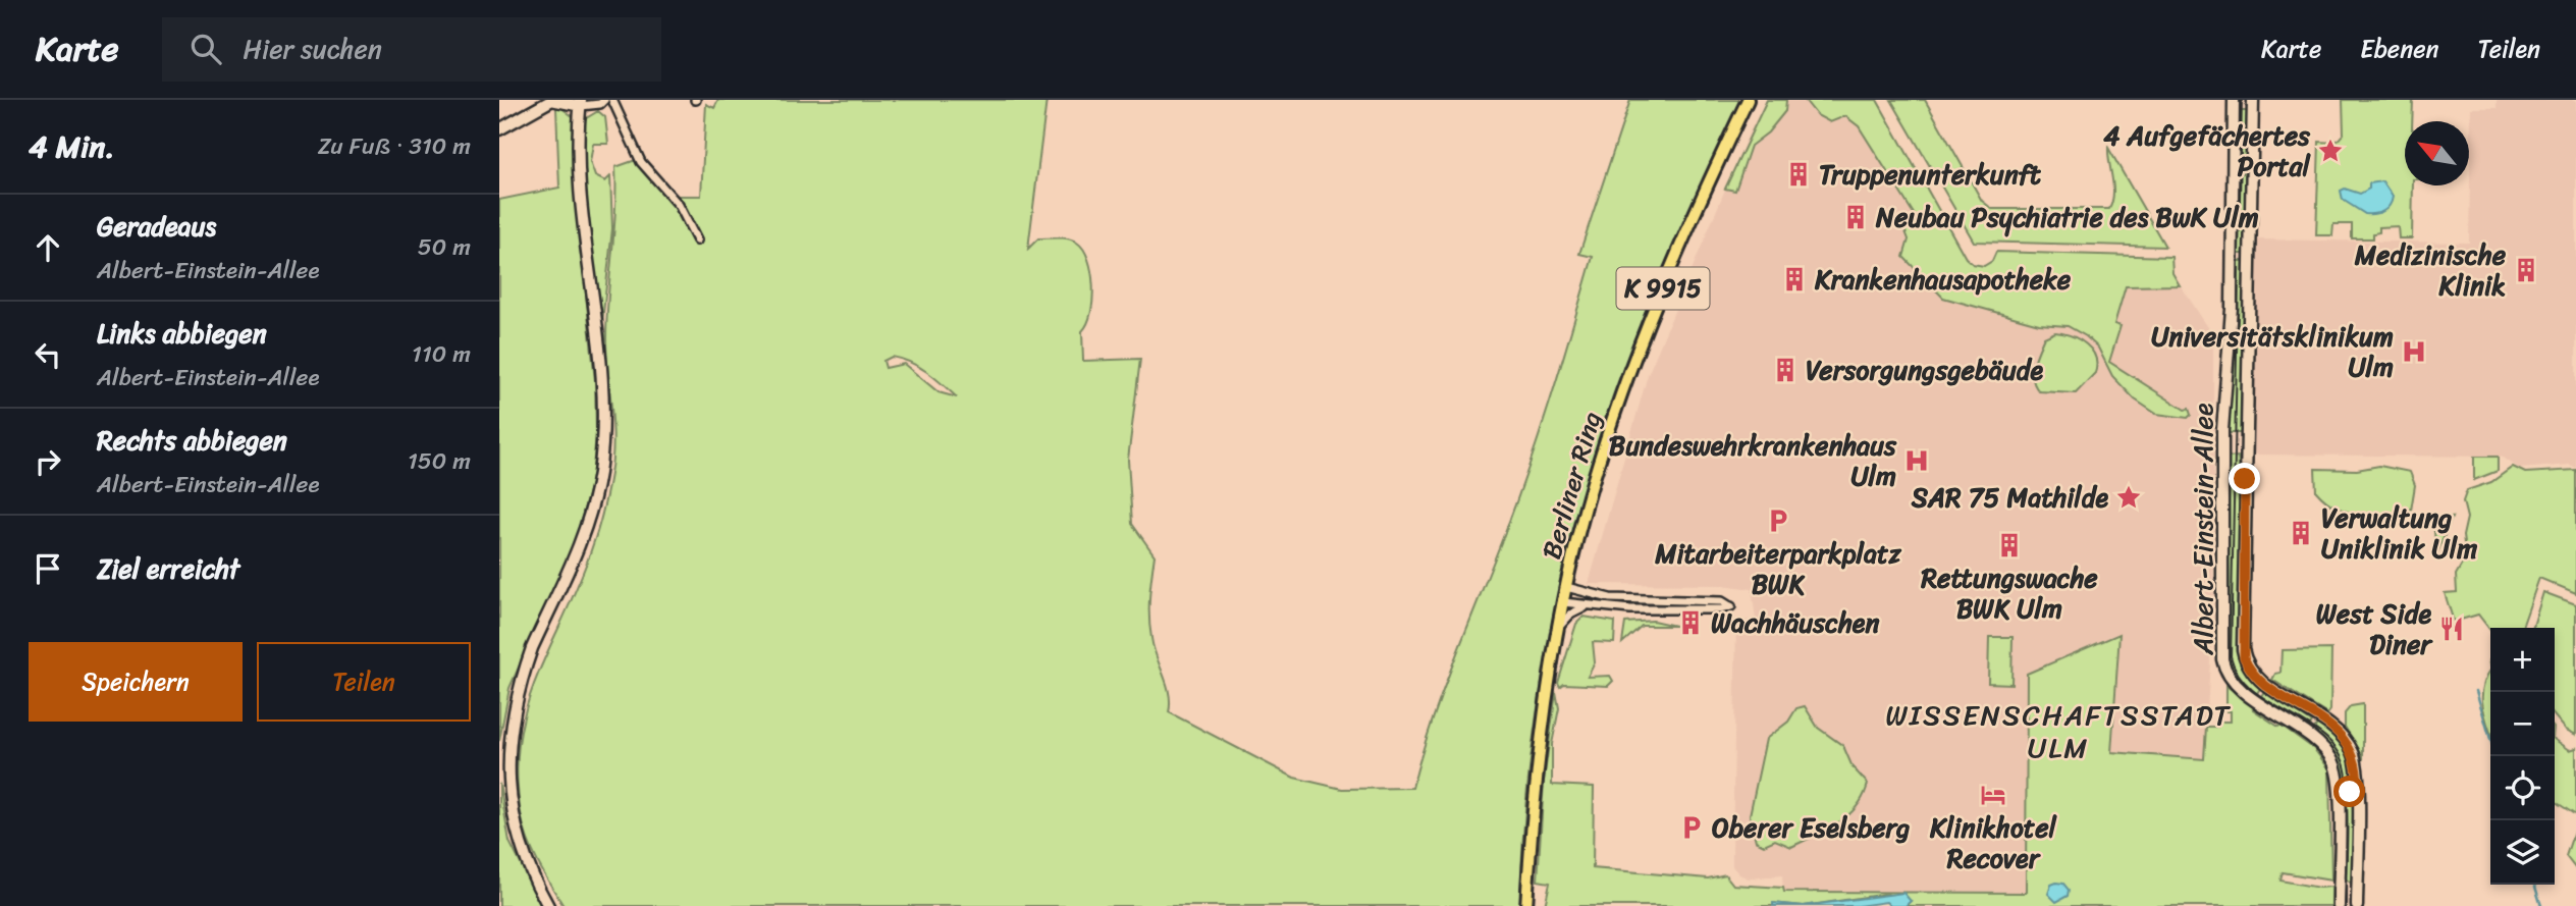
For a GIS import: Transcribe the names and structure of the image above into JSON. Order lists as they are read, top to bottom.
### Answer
{
  "streets": {
    "main road": ["K 9915", "Berliner Ring"],
    "street": ["Albert-Einstein-Allee"]
  },
  "districts": ["WISSENSCHAFTSSTADT ULM"],
  "places": {
    "place": ["4 Aufgefächertes Portal", "SAR 75 Mathilde"],
    "building": [
      "Truppenunterkunft",
      "Neubau Psychiatrie des BwK Ulm",
      "Medizinische Klinik",
      "Krankenhausapotheke",
      "Versorgungsgebäude",
      "Verwaltung Uniklinik Ulm",
      "Rettungswache BWK Ulm",
      "Wachhäuschen"
    ],
    "hospital": ["Universitätsklinikum Ulm", "Bundeswehrkrankenhaus Ulm"],
    "parking": ["Mitarbeiterparkplatz BWK", "Oberer Eselsberg"],
    "restaurant": ["West Side Diner"],
    "hotel": ["Klinikhotel Recover"]
  },
  "north": "top left",
  "page": {
    "header": "Karte",
    "search": "Hier suchen",
    "nav": ["Karte", "Ebenen", "Teilen"],
    "heading": ["4 Min.", "Zu Fuß · 310 m"],
    "list": [
      ["Geradeaus", "Albert-Einstein-Allee", "50 m"],
      ["Links abbiegen", "Albert-Einstein-Allee", "110 m"],
      ["Rechts abbiegen", "Albert-Einstein-Allee", "150 m"],
      "Ziel erreicht"
    ],
    "buttons": ["Speichern", "Teilen"],
    "map_buttons": ["+", "−"]
  }
}
